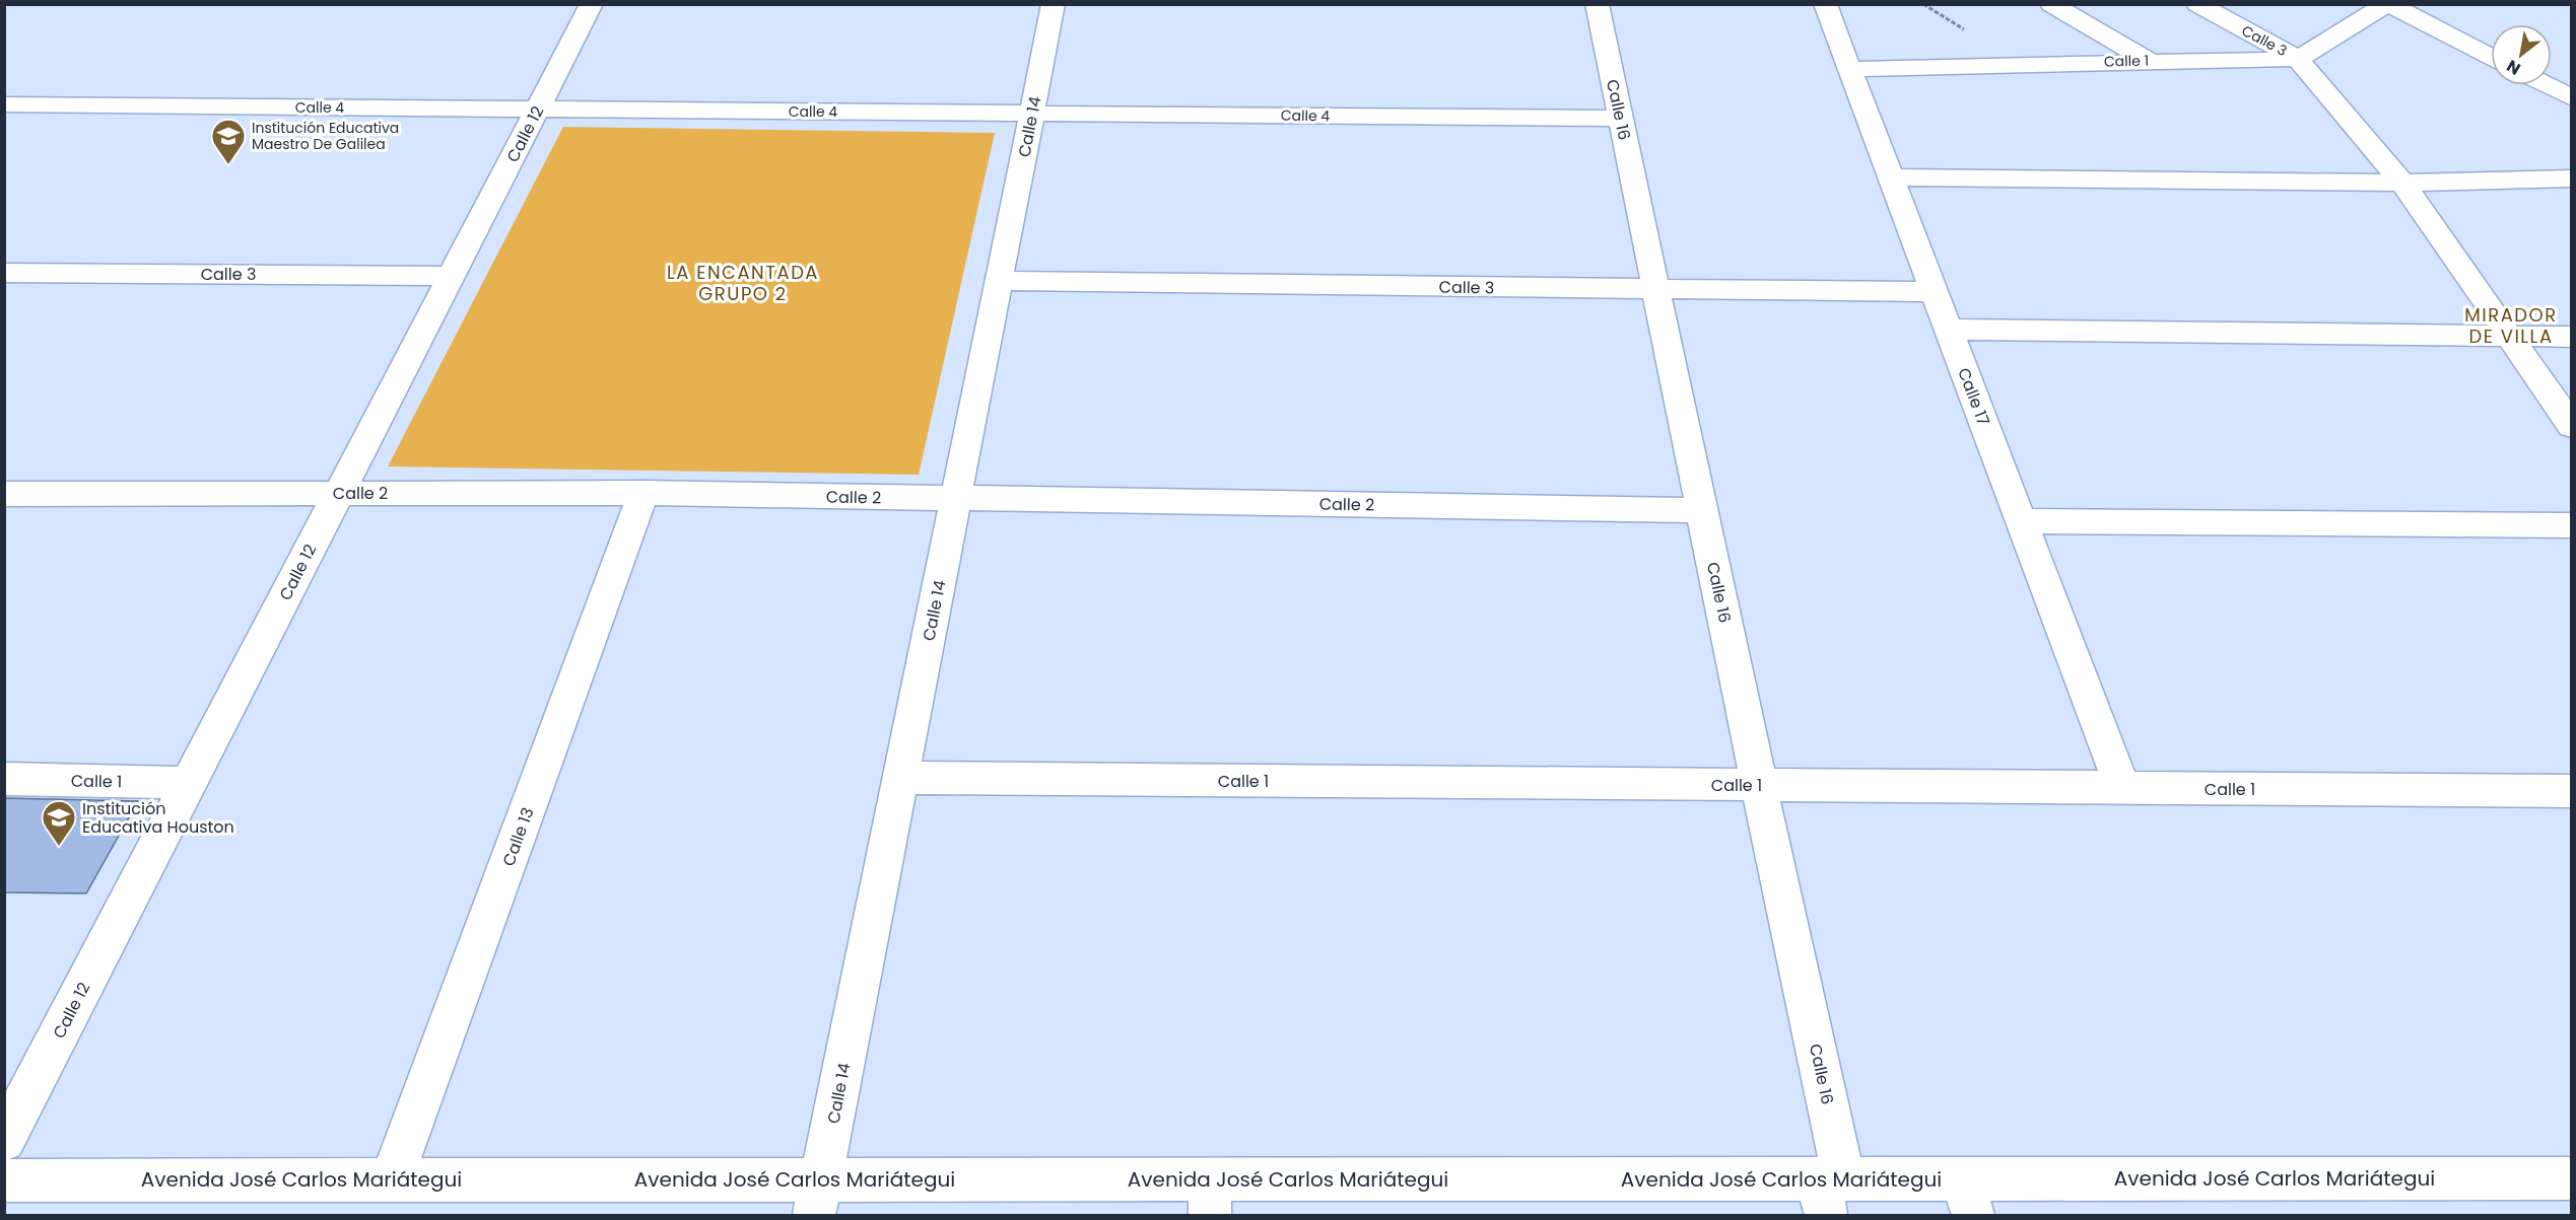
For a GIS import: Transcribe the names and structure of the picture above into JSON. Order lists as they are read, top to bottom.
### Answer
{
  "streets": {
    "street": [
      "Calle 3",
      "Calle 1",
      "Calle 4",
      "Calle 16",
      "Calle 14",
      "Calle 12",
      "Calle 17",
      "Calle 2",
      "Calle 13",
      "Avenida José Carlos Mariátegui"
    ]
  },
  "crossings": [
    ["Calle 3", "Calle 1"],
    ["Calle 3", "Calle 16"],
    ["Calle 3", "Calle 14"],
    ["Calle 3", "Calle 12"],
    ["Calle 3", "Calle 17"],
    ["Calle 1", "Calle 16"],
    ["Calle 1", "Calle 14"],
    ["Calle 1", "Calle 12"],
    ["Calle 1", "Calle 17"],
    ["Calle 4", "Calle 16"],
    ["Calle 4", "Calle 14"],
    ["Calle 4", "Calle 12"],
    ["Calle 16", "Calle 2"],
    ["Calle 16", "Avenida José Carlos Mariátegui"],
    ["Calle 14", "Calle 2"],
    ["Calle 14", "Avenida José Carlos Mariátegui"],
    ["Calle 12", "Calle 2"],
    ["Calle 2", "Calle 13"],
    ["Calle 13", "Avenida José Carlos Mariátegui"]
  ],
  "districts": ["LA ENCANTADA GRUPO 2", "MIRADOR DE VILLA"],
  "places": {
    "school or university": ["Institución Educativa Maestro De Galilea", "Institución Educativa Houston"]
  },
  "north": "bottom left"
}
